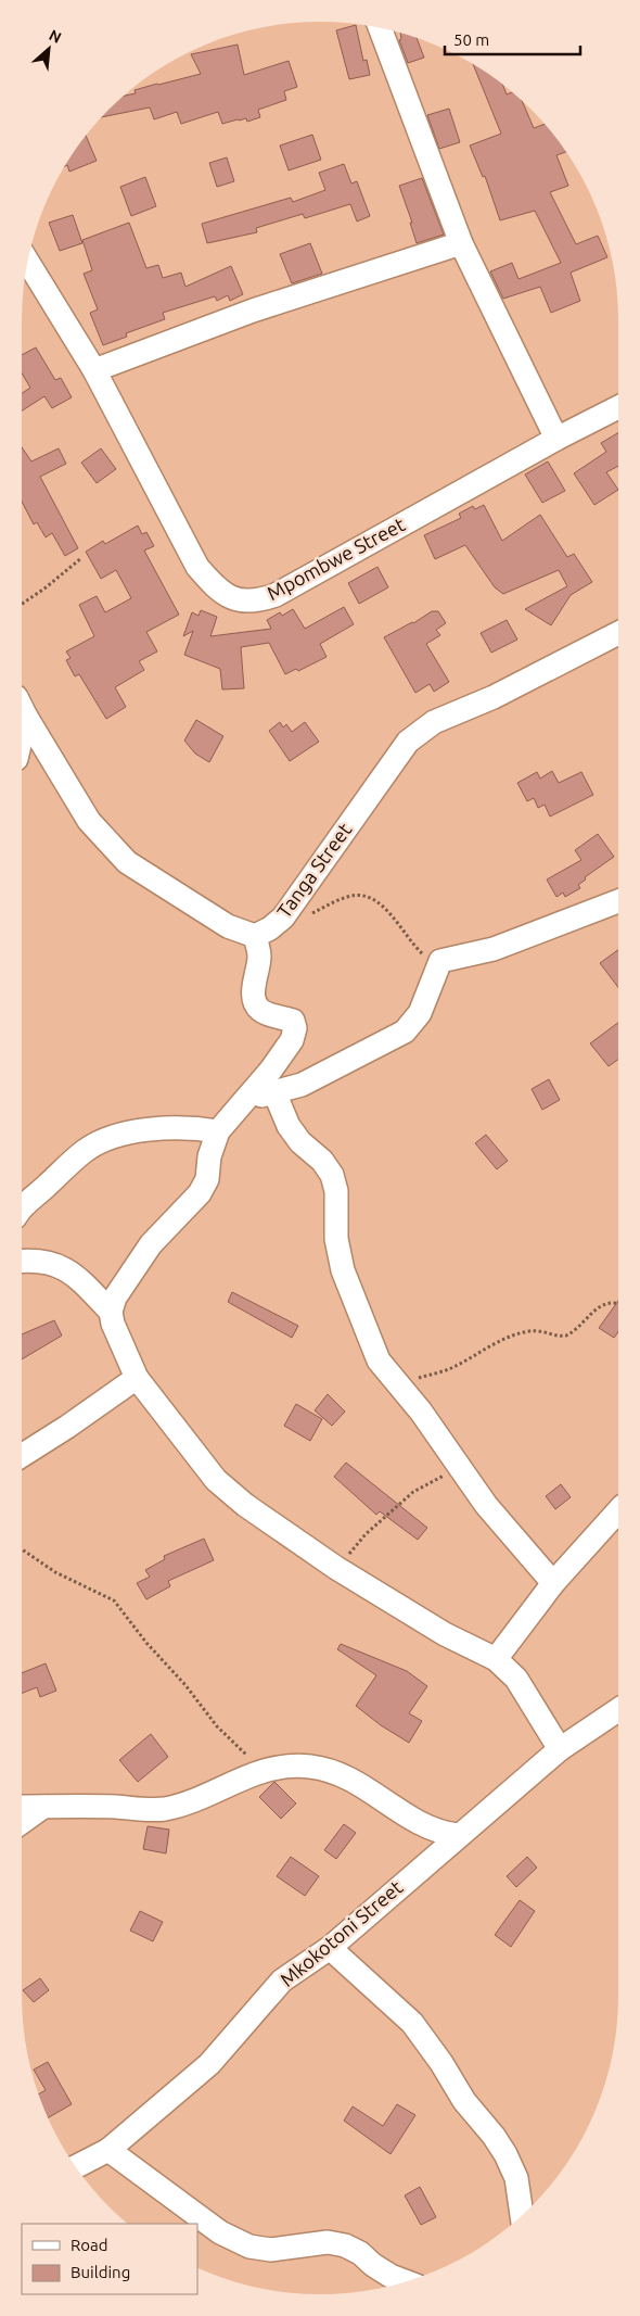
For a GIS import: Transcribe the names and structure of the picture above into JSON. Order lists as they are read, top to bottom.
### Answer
{
  "streets": {
    "street": ["Mpombwe Street", "Tanga Street", "Mkokotoni Street"]
  },
  "legend": ["Road", "Building"],
  "scale_bar": "50 m",
  "north": "top right"
}
